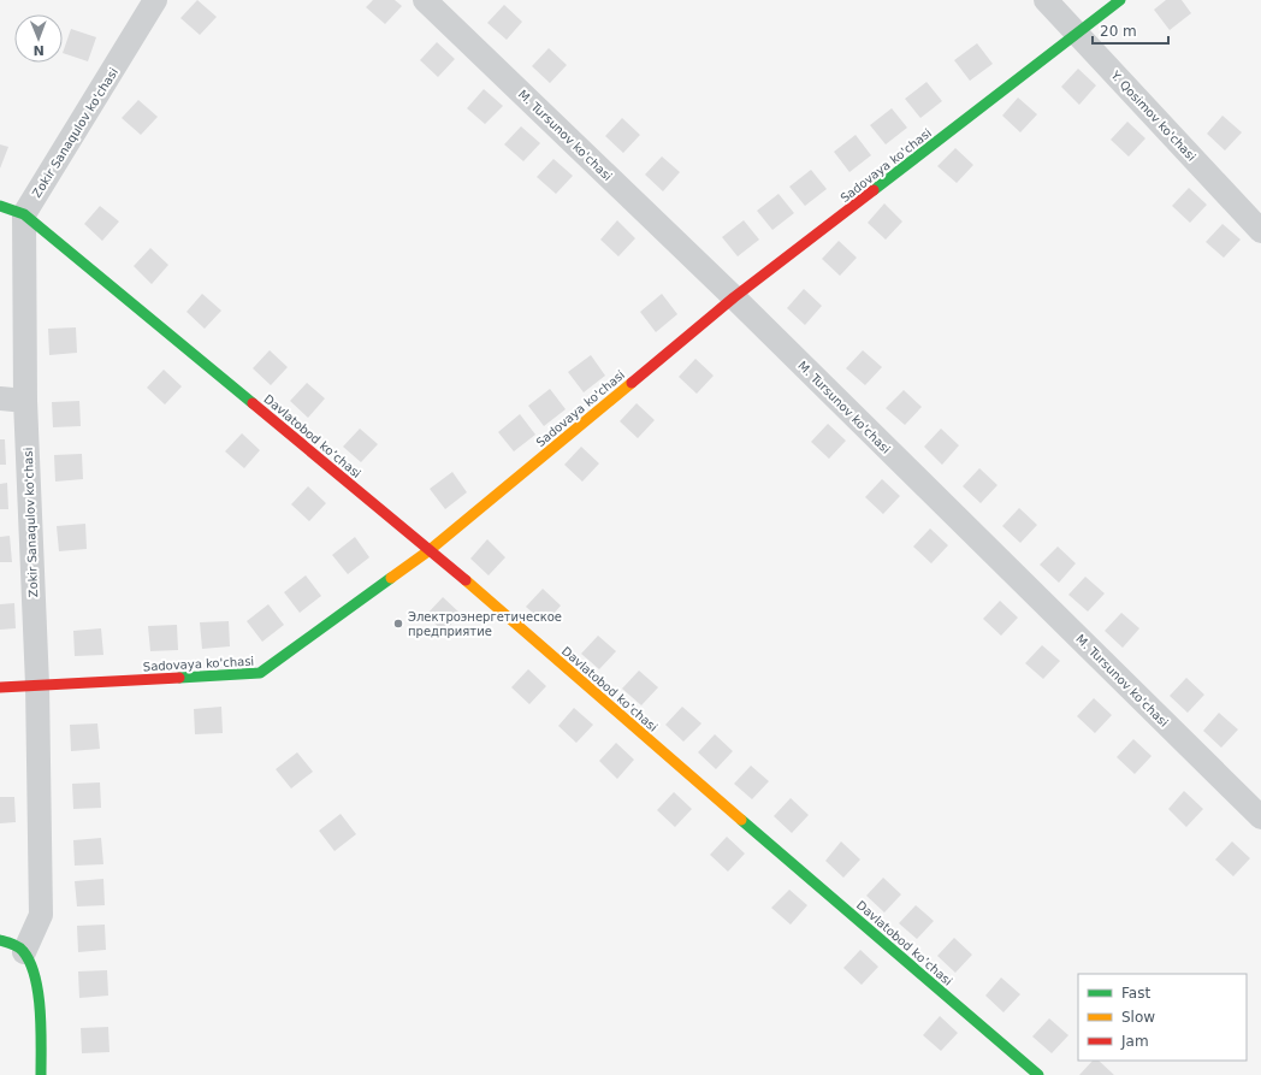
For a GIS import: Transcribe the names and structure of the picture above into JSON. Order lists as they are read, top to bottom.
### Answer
{
  "streets": {
    "street": [
      "Y. Qosimov ko'chasi",
      "Zokir Sanaqulov ko'chasi",
      "M. Tursunov ko'chasi",
      "Sadovaya ko'chasi",
      "Davlatobod ko’chasi"
    ]
  },
  "crossings": [
    ["Y. Qosimov ko'chasi", "Sadovaya ko'chasi"],
    ["Zokir Sanaqulov ko'chasi", "Sadovaya ko'chasi"],
    ["Zokir Sanaqulov ko'chasi", "Davlatobod ko’chasi"],
    ["M. Tursunov ko'chasi", "Sadovaya ko'chasi"],
    ["Sadovaya ko'chasi", "Davlatobod ko’chasi"]
  ],
  "places": ["Электроэнергетическое предприятие"],
  "legend": ["Fast", "Slow", "Jam"],
  "scale_bar": "20 m",
  "north": "bottom"
}
